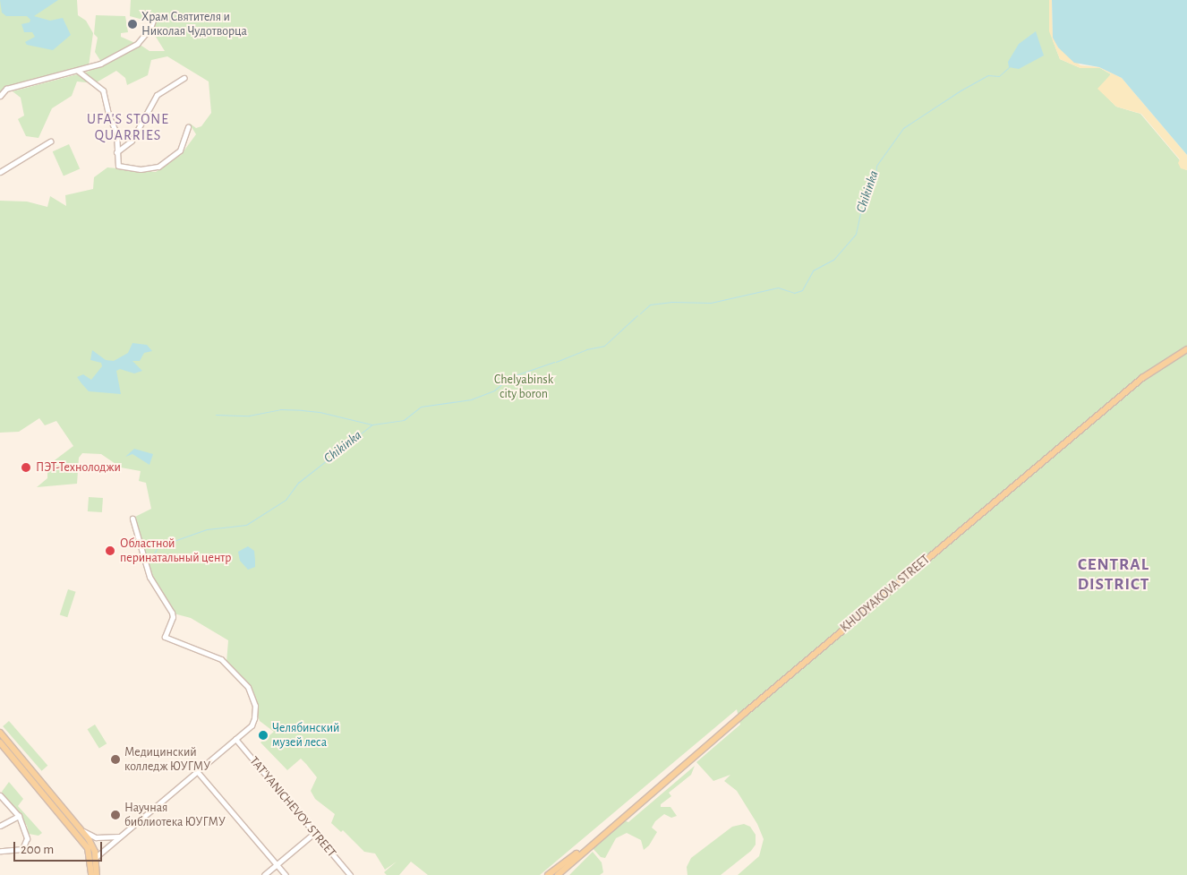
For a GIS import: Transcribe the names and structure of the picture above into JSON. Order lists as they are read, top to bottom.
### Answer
{
  "streets": {
    "main road": ["KHUDYAKOVA STREET"],
    "street": ["TAT'YANICHEVOY STREET"]
  },
  "districts": ["UFA'S STONE QUARRIES", "CENTRAL DISTRICT"],
  "water": ["Chikinka"],
  "parks": ["Chelyabinsk city boron"],
  "places": [
    "Храм Святителя и Николая Чудотворца",
    "ПЭТ-Технолоджи",
    "Областной перинатальный центр",
    "Челябинский музей леса",
    "Медицинский колледж ЮУГМУ",
    "Научная библиотека ЮУГМУ"
  ],
  "scale_bar": "200 m"
}
